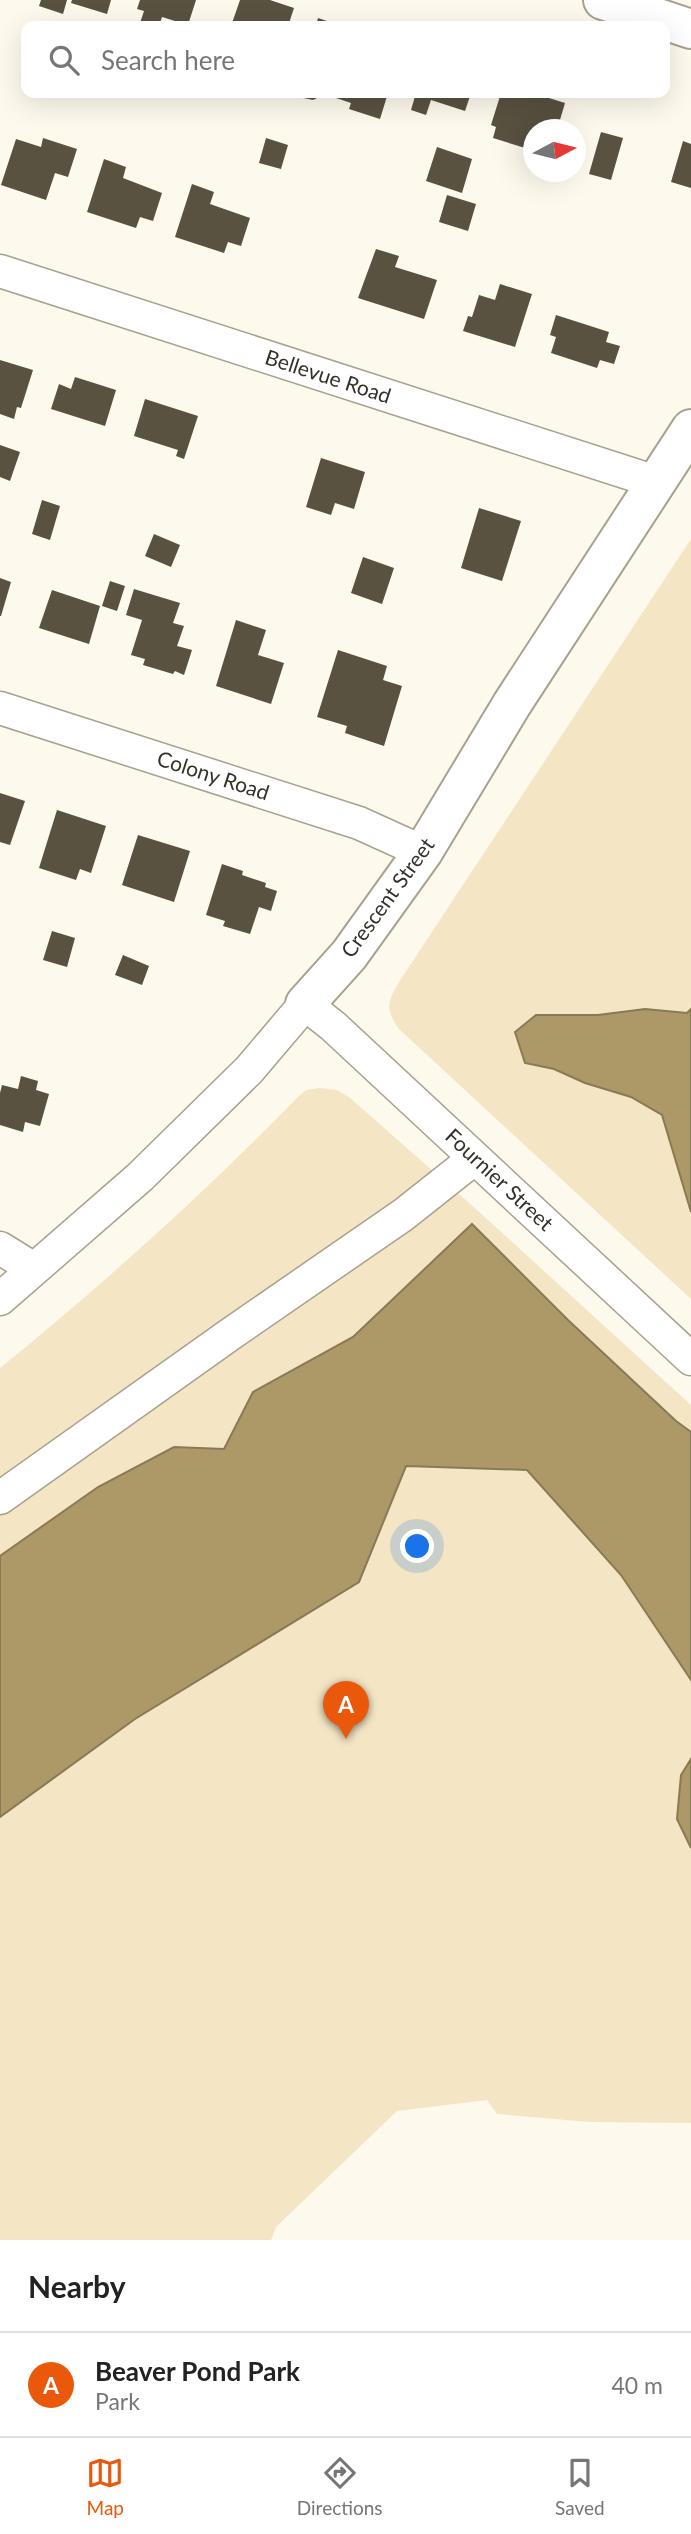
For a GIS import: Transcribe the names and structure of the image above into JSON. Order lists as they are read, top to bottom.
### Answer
{
  "streets": {
    "main road": ["Crescent Street"],
    "street": ["Bellevue Road", "Colony Road", "Fournier Street"]
  },
  "crossings": [
    ["Bellevue Road", "Crescent Street"],
    ["Colony Road", "Crescent Street"],
    ["Crescent Street", "Fournier Street"]
  ],
  "north": "right",
  "page": {
    "search": "Search here",
    "pins": "A",
    "heading": "Nearby",
    "list": [
      {
        "mark": "A",
        "name": "Beaver Pond Park",
        "note": "Park",
        "value": "40 m"
      }
    ],
    "nav": ["Map", "Directions", "Saved"]
  }
}
